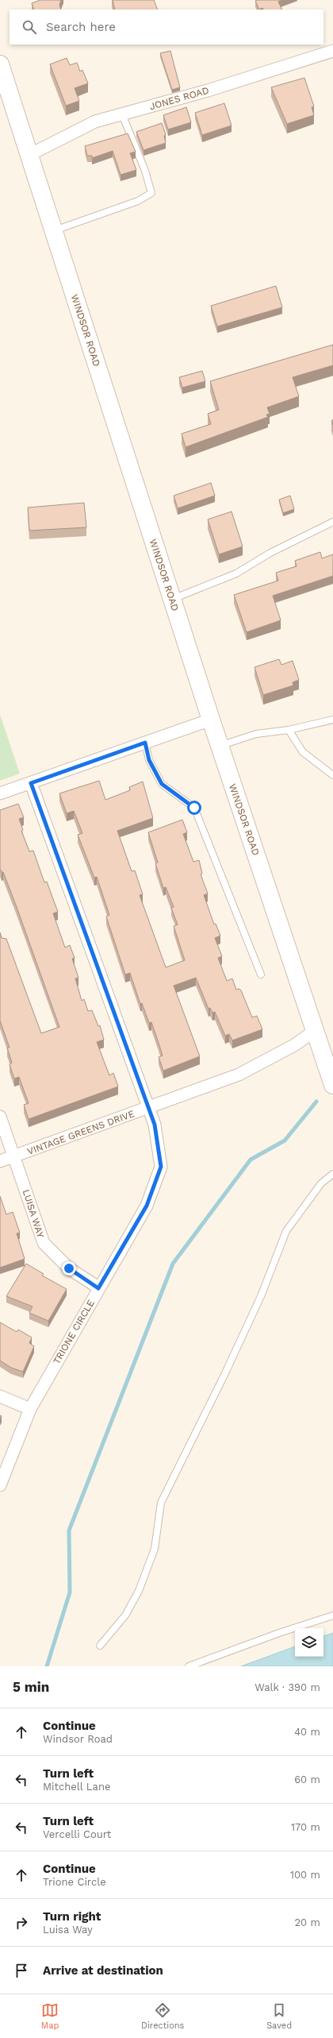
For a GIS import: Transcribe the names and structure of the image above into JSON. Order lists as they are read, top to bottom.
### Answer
{
  "streets": {
    "main road": ["WINDSOR ROAD"],
    "street": [
      "JONES ROAD",
      "VINTAGE GREENS DRIVE",
      "LUISA WAY",
      "TRIONE CIRCLE"
    ]
  },
  "crossings": [
    ["JONES ROAD", "WINDSOR ROAD"],
    ["WINDSOR ROAD", "VINTAGE GREENS DRIVE"],
    ["VINTAGE GREENS DRIVE", "LUISA WAY"],
    ["VINTAGE GREENS DRIVE", "TRIONE CIRCLE"],
    ["LUISA WAY", "TRIONE CIRCLE"]
  ],
  "page": {
    "search": "Search here",
    "heading": ["5 min", "Walk · 390 m"],
    "list": [
      ["Continue", "Windsor Road", "40 m"],
      ["Turn left", "Mitchell Lane", "60 m"],
      ["Turn left", "Vercelli Court", "170 m"],
      ["Continue", "Trione Circle", "100 m"],
      ["Turn right", "Luisa Way", "20 m"],
      "Arrive at destination"
    ],
    "nav": ["Map", "Directions", "Saved"]
  }
}
